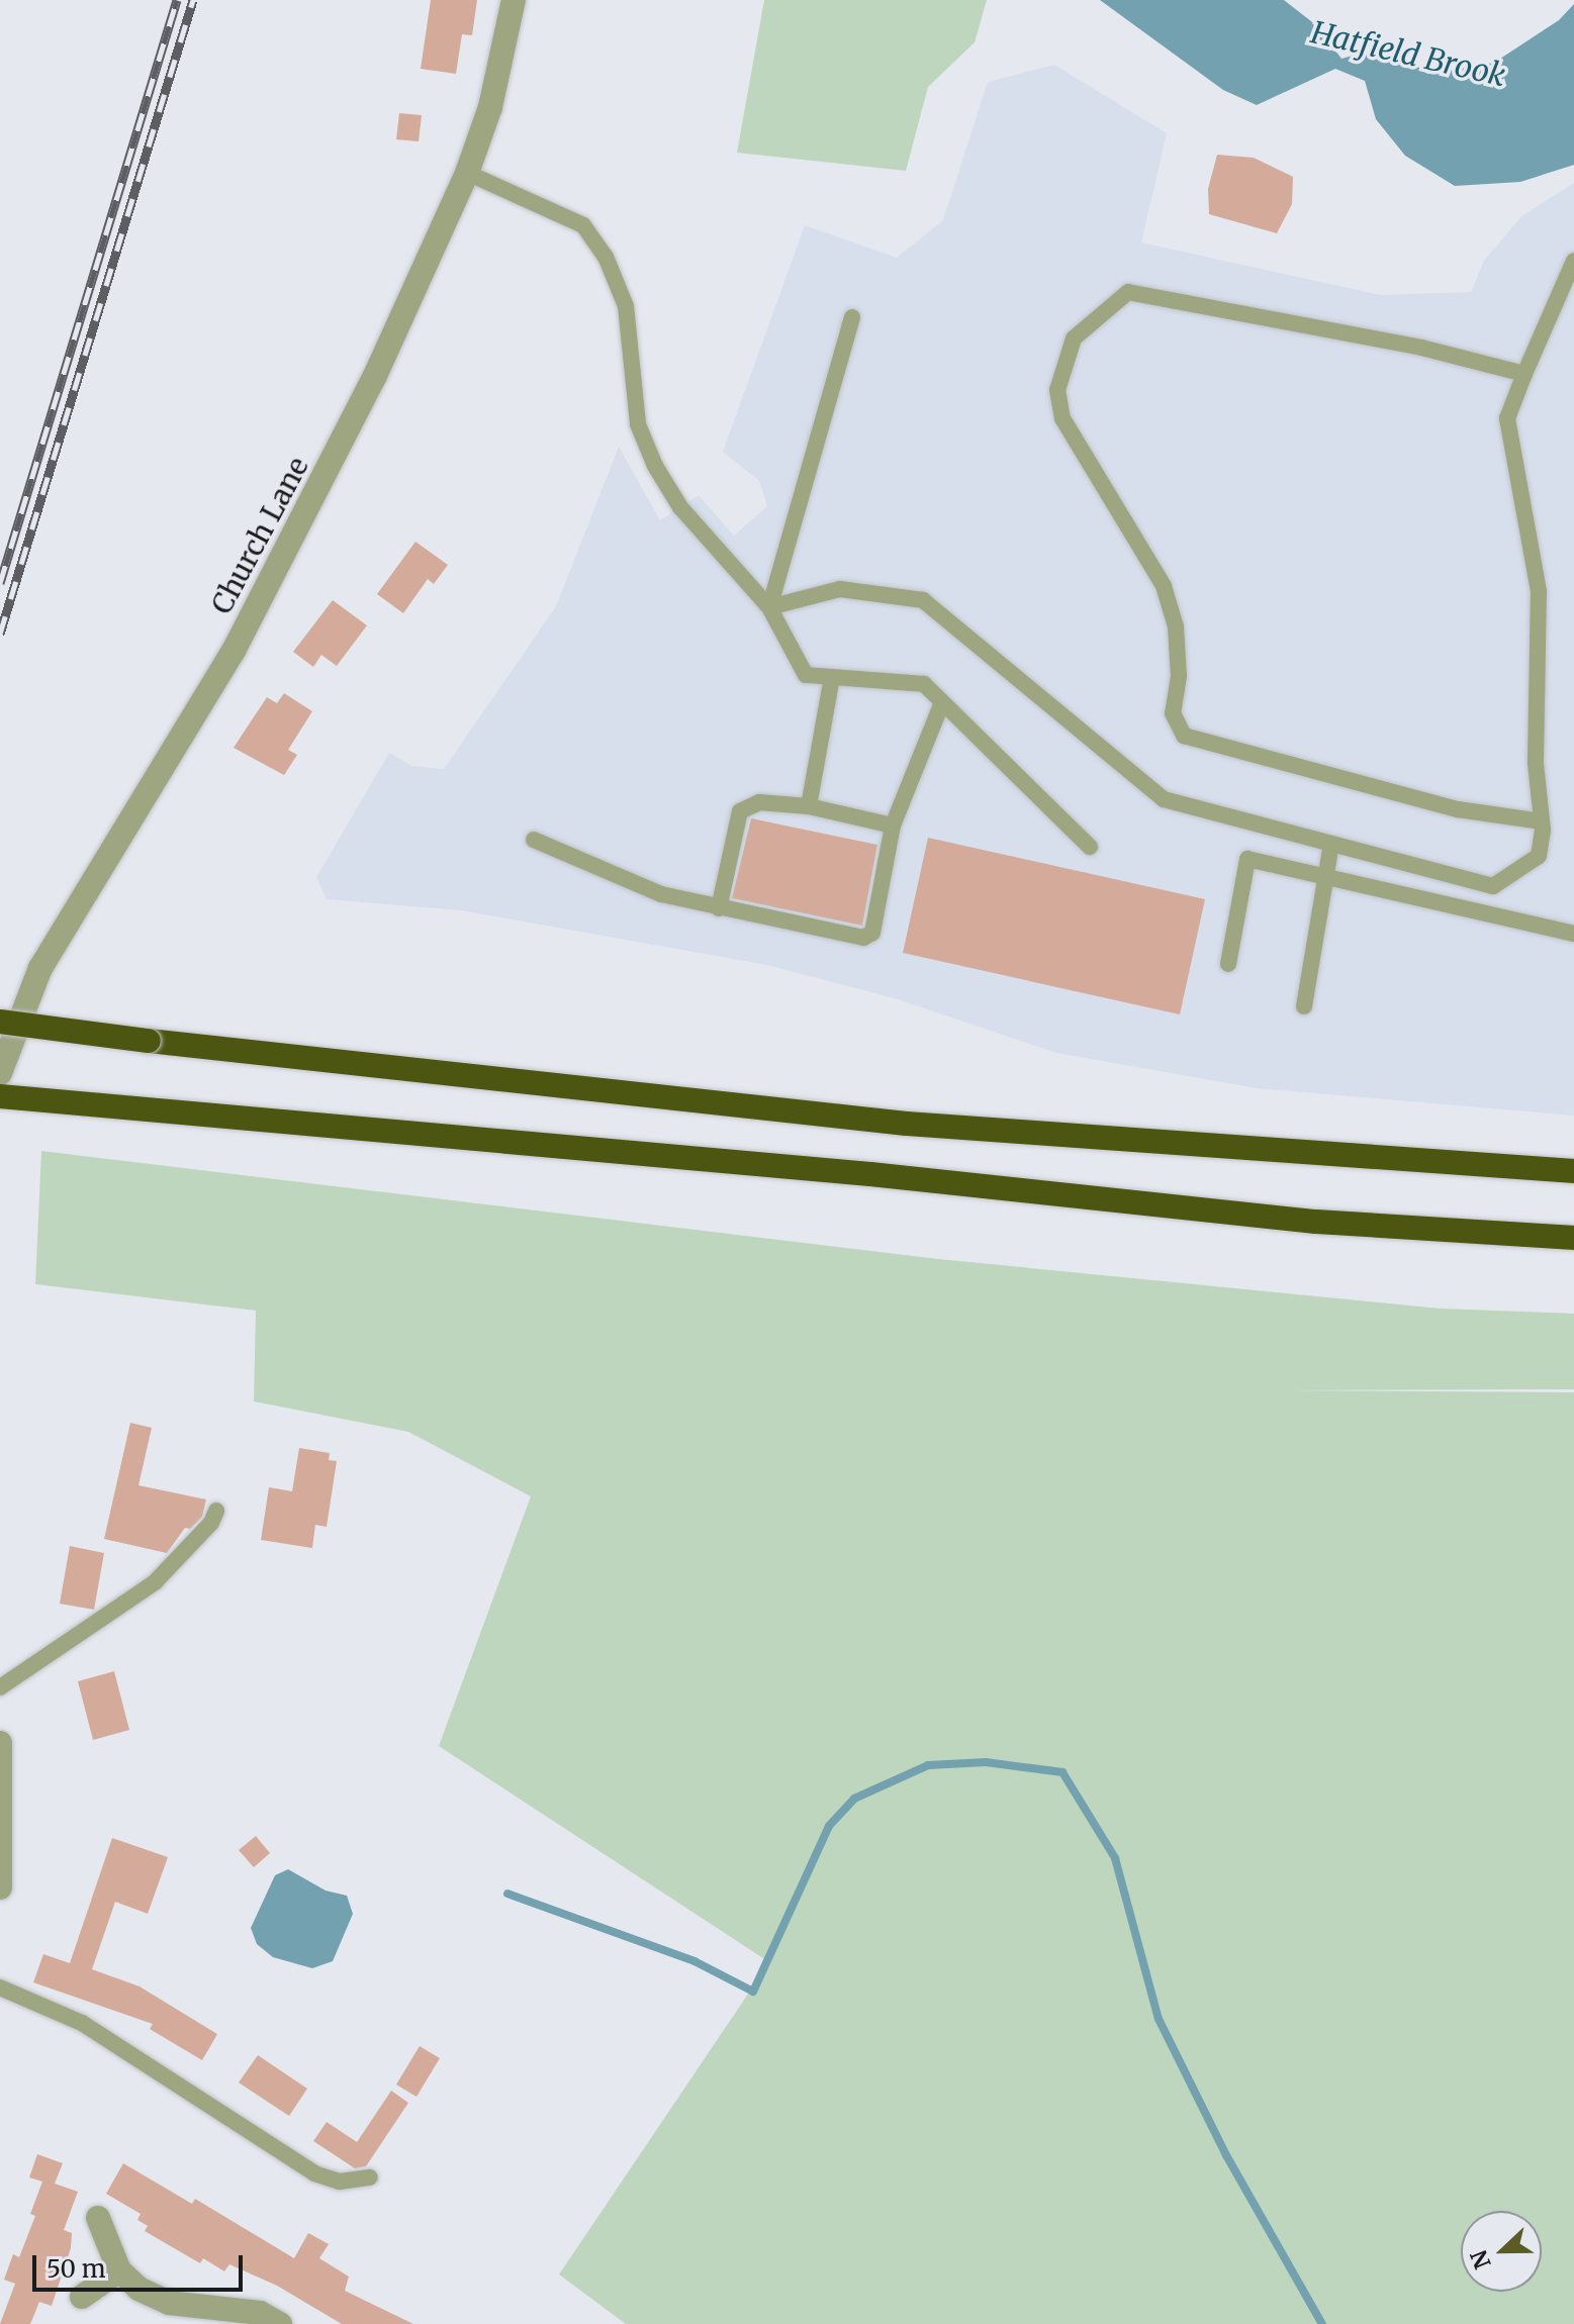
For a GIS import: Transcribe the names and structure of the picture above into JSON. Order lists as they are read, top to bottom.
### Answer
{
  "streets": {
    "street": ["Church Lane"]
  },
  "water": ["Hatfield Brook"],
  "scale_bar": "50 m",
  "north": "left"
}
